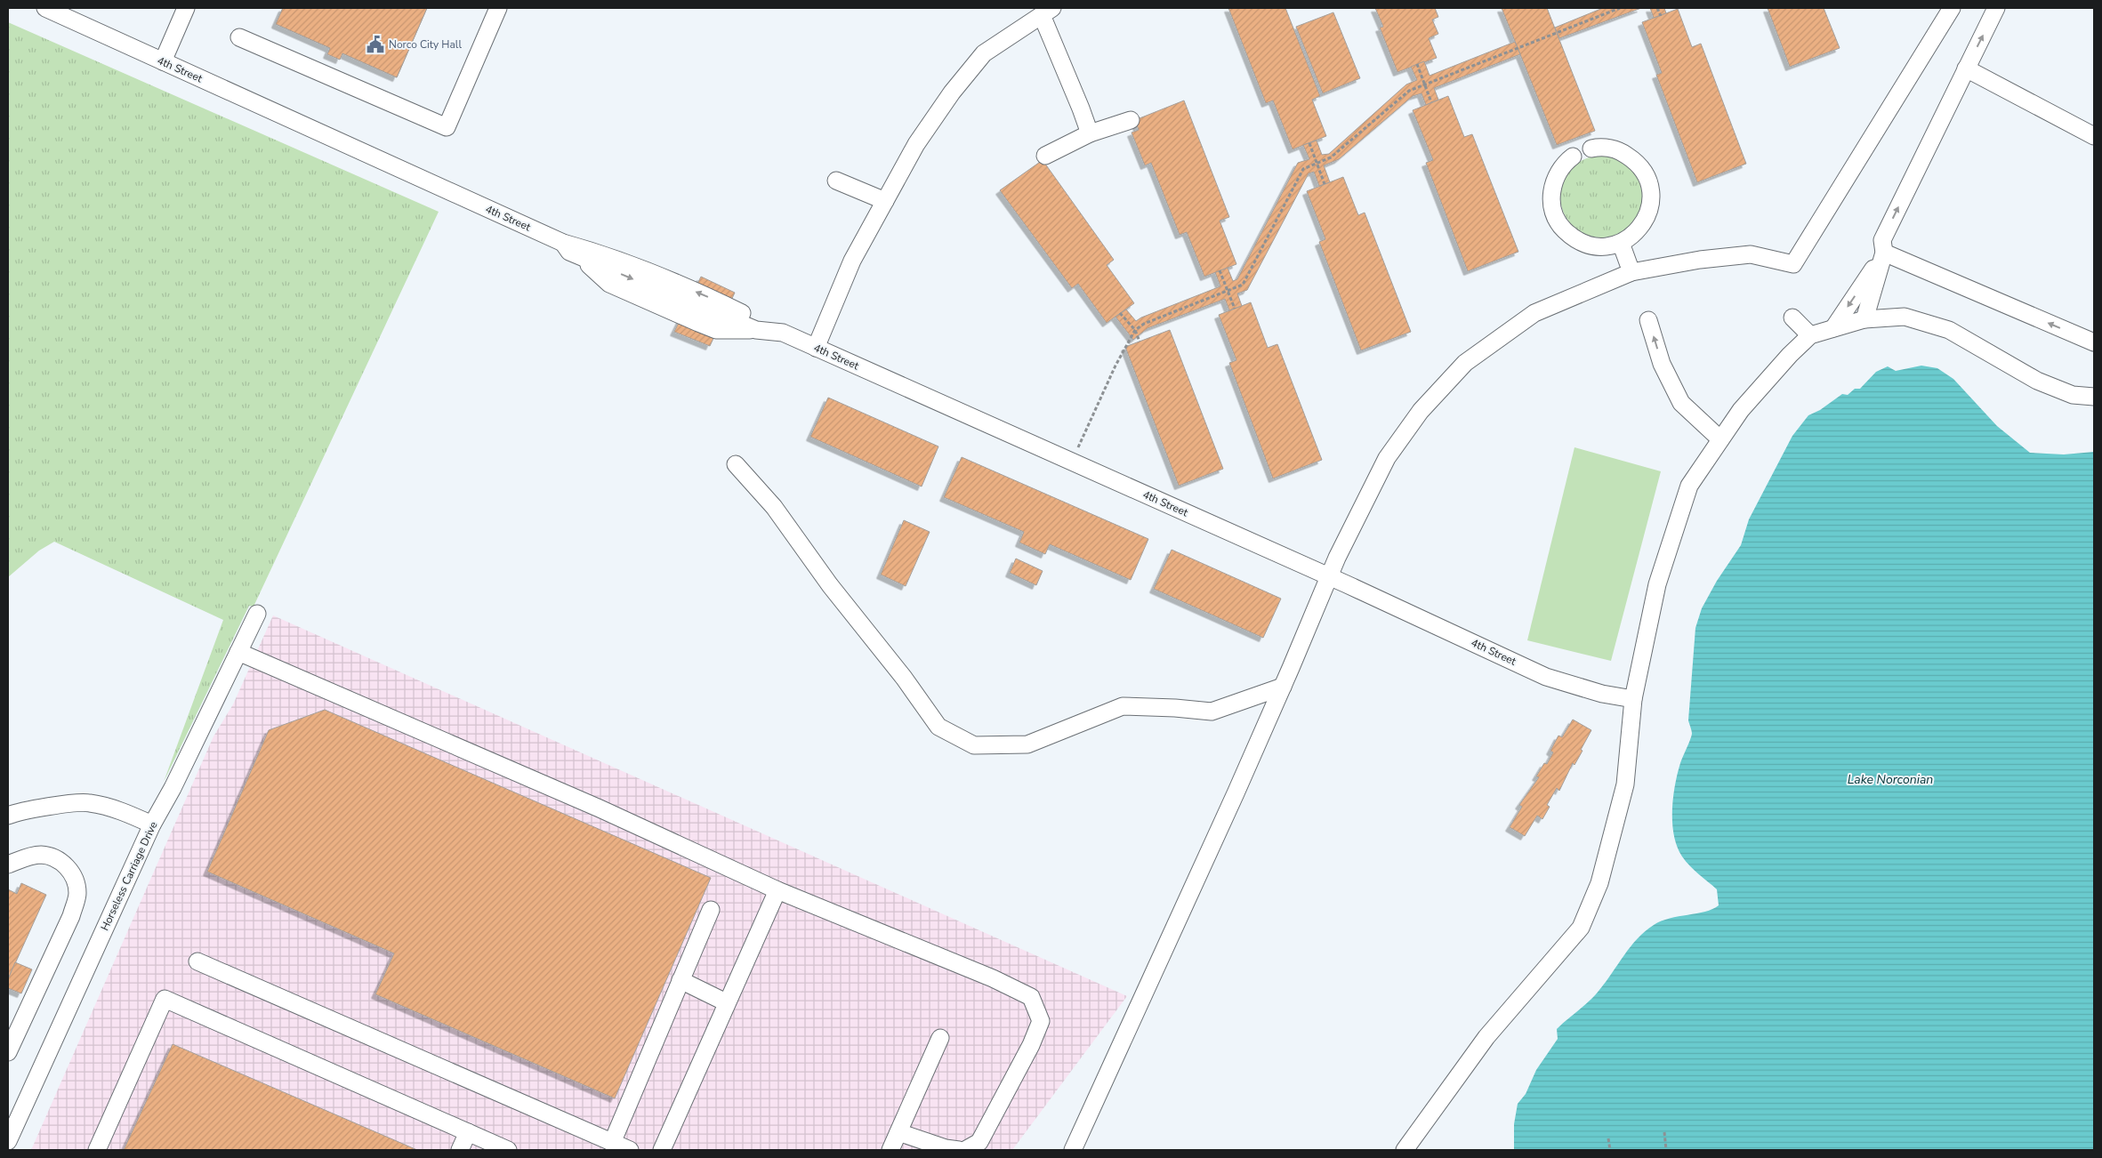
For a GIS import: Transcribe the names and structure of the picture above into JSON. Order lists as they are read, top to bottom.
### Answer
{
  "streets": {
    "street": ["4th Street", "Horseless Carriage Drive"]
  },
  "water": ["Lake Norconian"],
  "places": {
    "public building": ["Norco City Hall"]
  }
}
